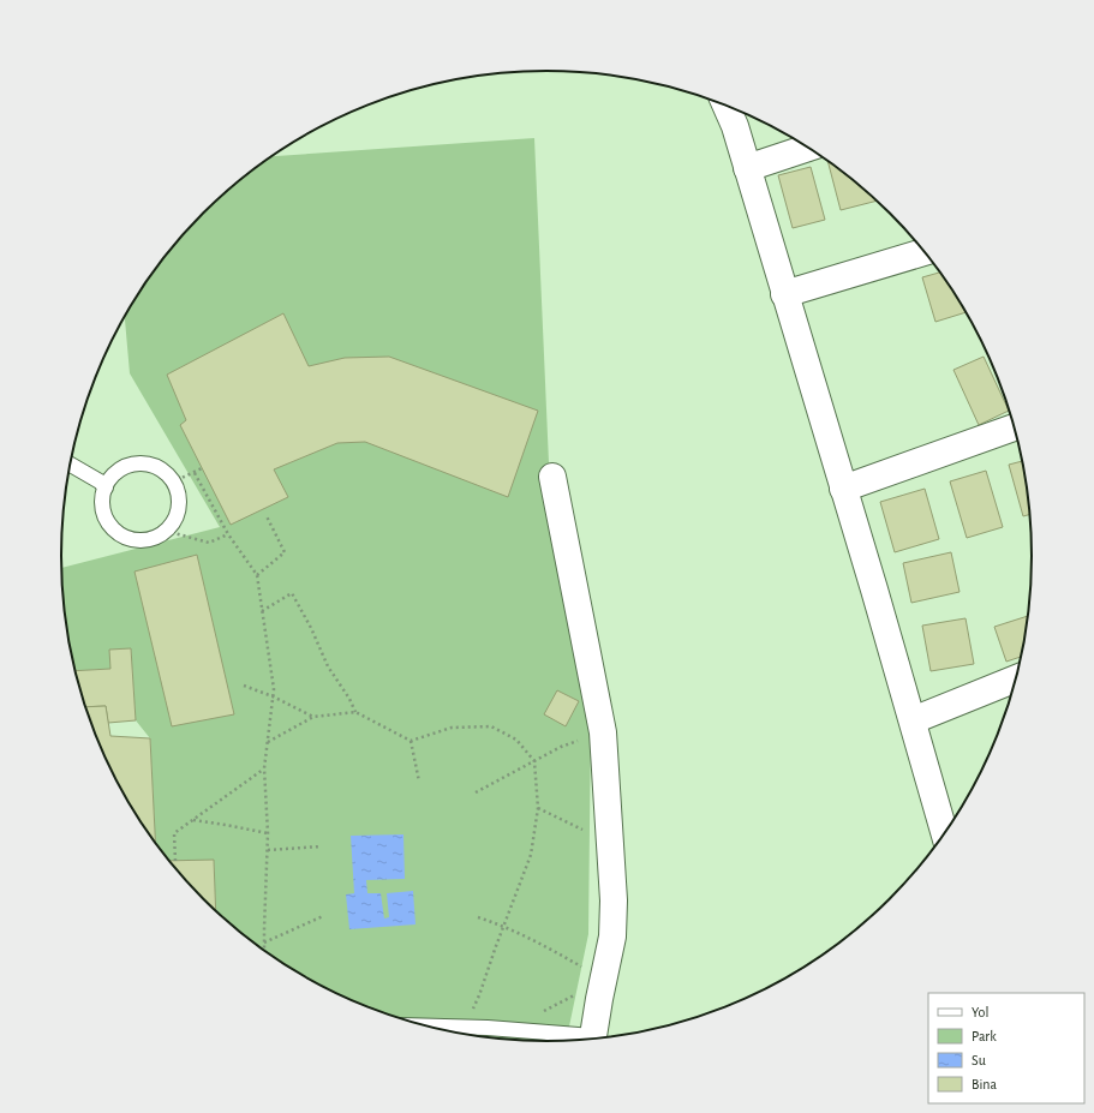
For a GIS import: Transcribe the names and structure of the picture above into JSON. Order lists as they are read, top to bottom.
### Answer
{
  "legend": [
    "Yol",
    "Park",
    "Su",
    "Bina"
  ]
}
